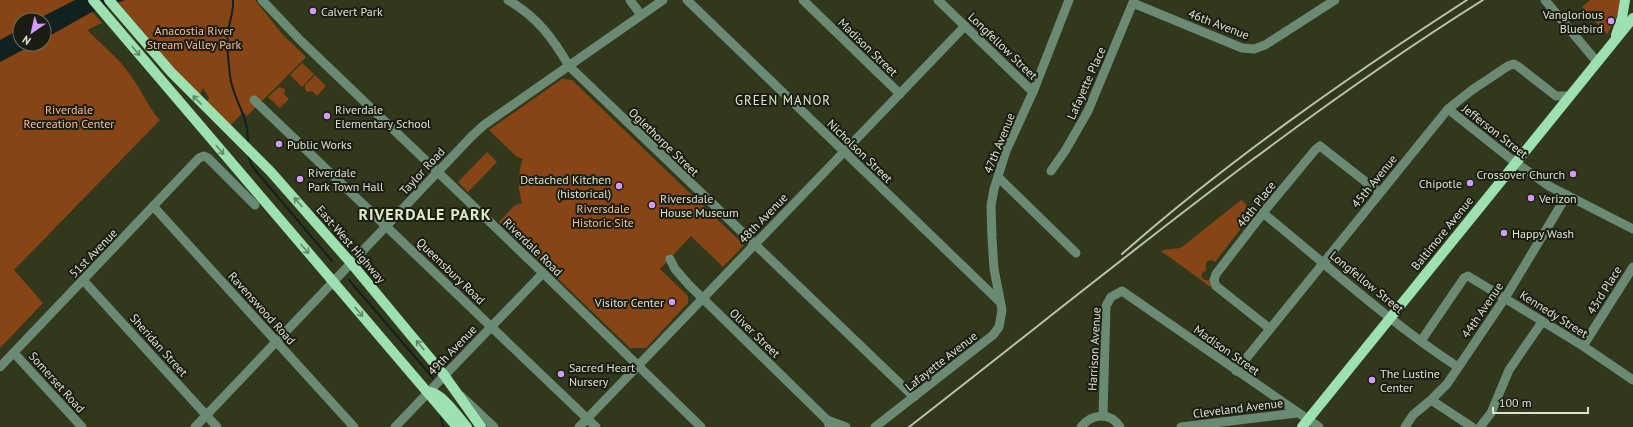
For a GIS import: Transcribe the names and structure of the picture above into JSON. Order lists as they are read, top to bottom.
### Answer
{
  "streets": {
    "main road": ["Baltimore Avenue", "East-West Highway"],
    "street": [
      "46th Avenue",
      "Longfellow Street",
      "Madison Street",
      "Lafayette Place",
      "Jefferson Street",
      "Oglethorpe Street",
      "47th Avenue",
      "Nicholson Street",
      "Taylor Road",
      "45th Avenue",
      "46th Place",
      "48th Avenue",
      "Riverdale Road",
      "51st Avenue",
      "Queensbury Road",
      "43rd Place",
      "Ravenswood Road",
      "44th Avenue",
      "Kennedy Street",
      "Oliver Street",
      "Sheridan Street",
      "Harrison Avenue",
      "49th Avenue",
      "Lafayette Avenue",
      "Somerset Road",
      "Cleveland Avenue"
    ]
  },
  "crossings": [
    ["46th Avenue", "Lafayette Place"],
    ["Longfellow Street", "47th Avenue"],
    ["Longfellow Street", "45th Avenue"],
    ["Longfellow Street", "46th Place"],
    ["Longfellow Street", "48th Avenue"],
    ["Longfellow Street", "Baltimore Avenue"],
    ["Longfellow Street", "44th Avenue"],
    ["Longfellow Street", "Kennedy Street"],
    ["Madison Street", "45th Avenue"],
    ["Madison Street", "48th Avenue"],
    ["Madison Street", "Baltimore Avenue"],
    ["Madison Street", "Harrison Avenue"],
    ["Madison Street", "Cleveland Avenue"],
    ["Jefferson Street", "45th Avenue"],
    ["Jefferson Street", "Baltimore Avenue"],
    ["Jefferson Street", "44th Avenue"],
    ["Oglethorpe Street", "Taylor Road"],
    ["Oglethorpe Street", "48th Avenue"],
    ["Oglethorpe Street", "Lafayette Avenue"],
    ["47th Avenue", "Nicholson Street"],
    ["47th Avenue", "Lafayette Avenue"],
    ["Nicholson Street", "48th Avenue"],
    ["Nicholson Street", "Lafayette Avenue"],
    ["Taylor Road", "East-West Highway"],
    ["Taylor Road", "Riverdale Road"],
    ["Taylor Road", "Queensbury Road"],
    ["Taylor Road", "Ravenswood Road"],
    ["Taylor Road", "Sheridan Street"],
    ["45th Avenue", "46th Place"],
    ["48th Avenue", "Riverdale Road"],
    ["48th Avenue", "Queensbury Road"],
    ["48th Avenue", "Oliver Street"],
    ["East-West Highway", "49th Avenue"],
    ["Riverdale Road", "49th Avenue"],
    ["51st Avenue", "Ravenswood Road"],
    ["51st Avenue", "Sheridan Street"],
    ["51st Avenue", "Somerset Road"],
    ["Queensbury Road", "49th Avenue"],
    ["43rd Place", "Kennedy Street"],
    ["44th Avenue", "Kennedy Street"]
  ],
  "districts": ["GREEN MANOR", "RIVERDALE PARK"],
  "parks": ["Anacostia River Stream Valley Park", "Riverdale Recreation Center", "Riversdale Historic Site"],
  "places": [
    "Calvert Park",
    "Vanglorious Bluebird",
    "Riverdale Elementary School",
    "Public Works",
    "Crossover Church",
    "Riverdale Park Town Hall",
    "Chipotle",
    "Detached Kitchen (historical)",
    "Verizon",
    "Riversdale House Museum",
    "Happy Wash",
    "Visitor Center",
    "Sacred Heart Nursery",
    "The Lustine Center"
  ],
  "scale_bar": "100 m",
  "north": "bottom left"
}
